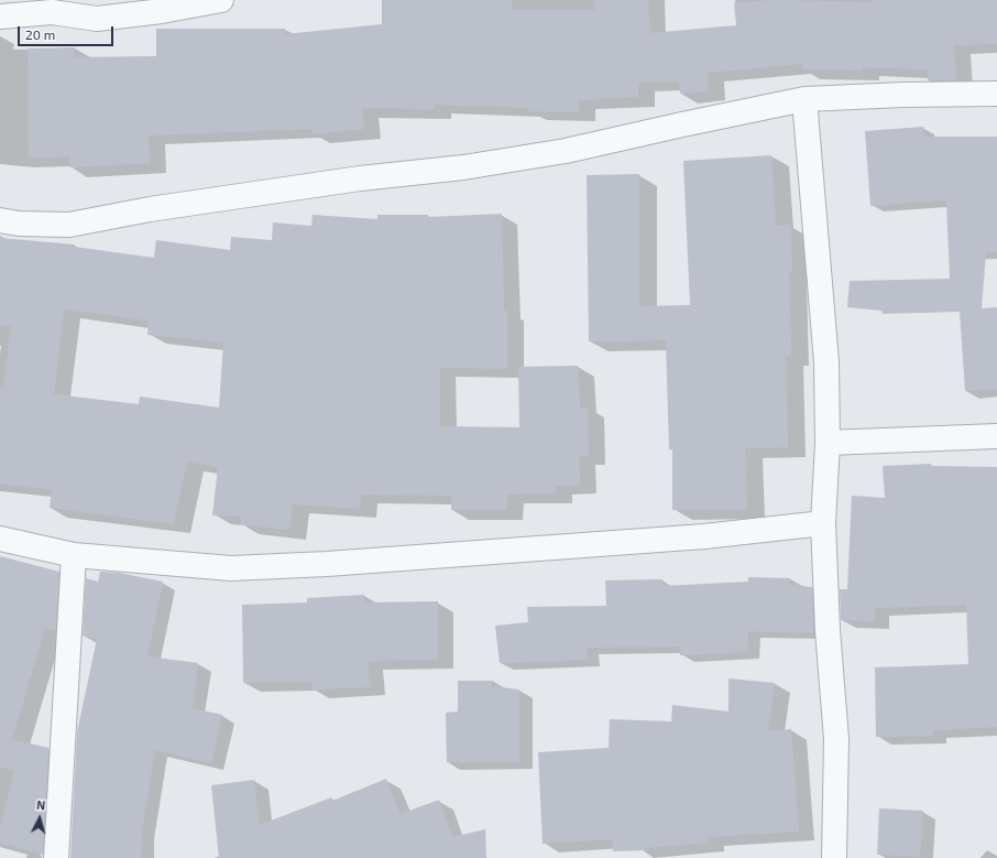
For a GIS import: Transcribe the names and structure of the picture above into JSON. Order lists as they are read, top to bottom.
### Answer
{
  "scale_bar": "20 m",
  "north": "top"
}
